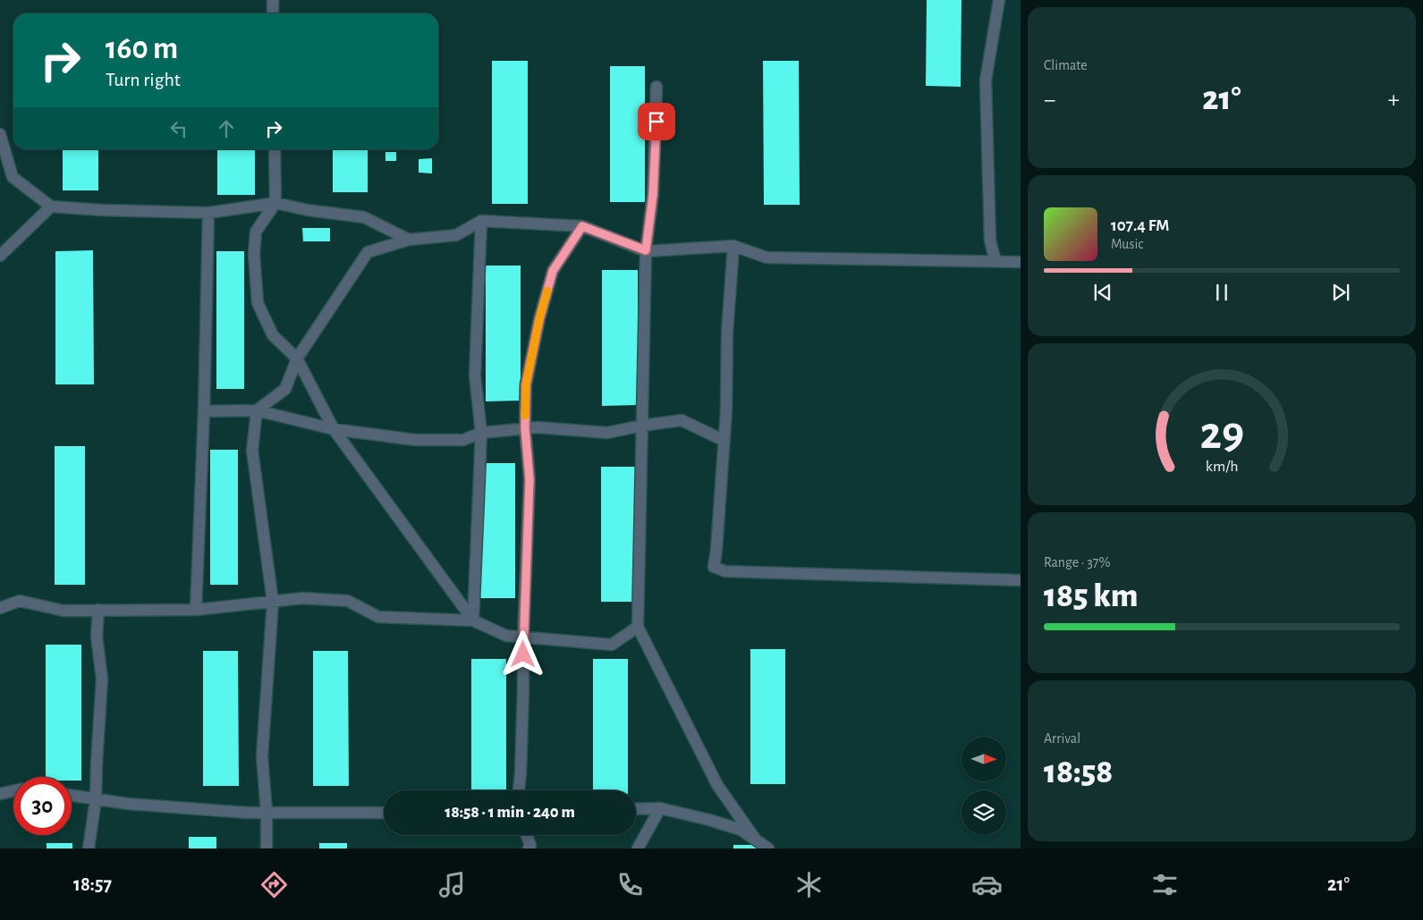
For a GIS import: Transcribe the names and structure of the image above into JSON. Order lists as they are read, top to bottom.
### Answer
{
  "north": "right",
  "page": {
    "tile": [
      "Climate",
      ["Range · 37%", "185 km"],
      ["Arrival", "18:58"]
    ],
    "turn": ["160 m", "Turn right"],
    "heat": ["−", "21°", "+"],
    "song": ["107.4 FM", "Music"],
    "limit": "30",
    "trip": "18:58 · 1 min · 240 m",
    "tabs": ["18:57", "21°"],
    "gauge": ["29", "km/h"]
  }
}
